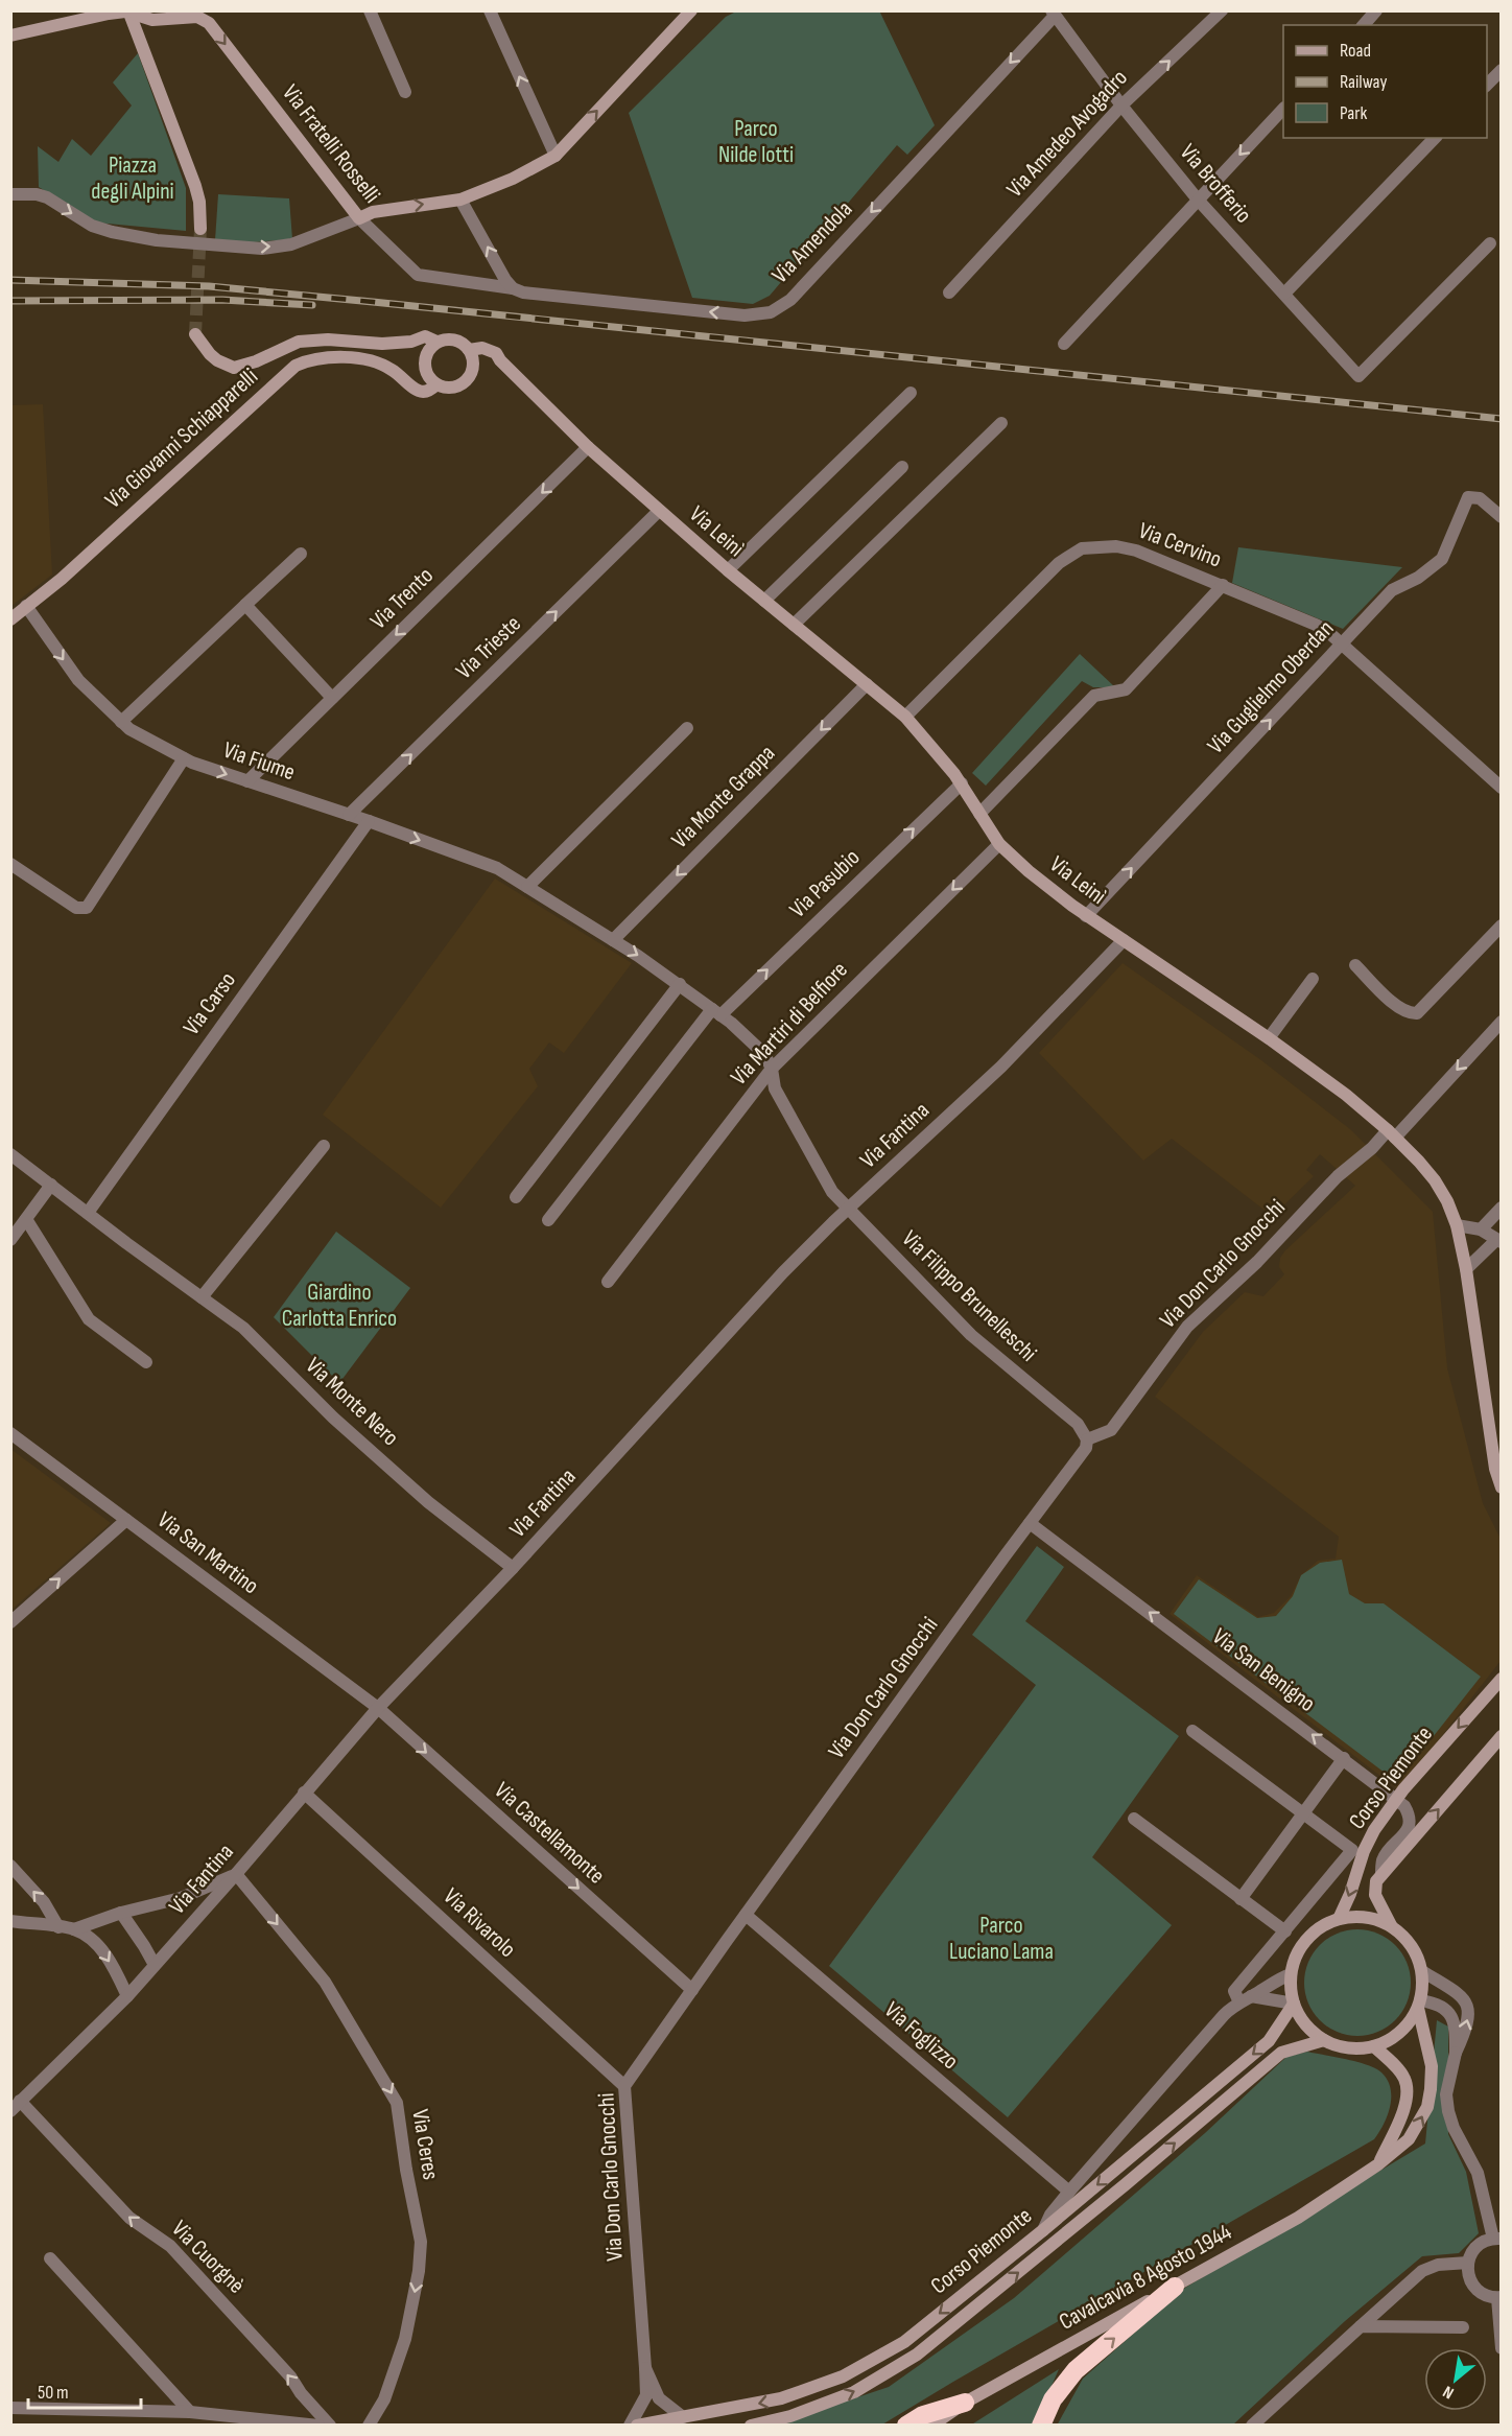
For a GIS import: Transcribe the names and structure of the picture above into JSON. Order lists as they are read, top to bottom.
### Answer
{
  "streets": {
    "street": [
      "Via Amedeo Avogadro",
      "Via Fratelli Rosselli",
      "Via Brofferio",
      "Via Amendola",
      "Via Giovanni Schiapparelli",
      "Via Leinì",
      "Via Cervino",
      "Via Trento",
      "Via Trieste",
      "Via Guglielmo Oberdan",
      "Via Fiume",
      "Via Monte Grappa",
      "Via Pasubio",
      "Via Carso",
      "Via Martiri di Belfiore",
      "Via Fantina",
      "Via Don Carlo Gnocchi",
      "Via Filippo Brunelleschi",
      "Via Monte Nero",
      "Via San Martino",
      "Via San Benigno",
      "Corso Piemonte",
      "Via Castellamonte",
      "Via Rivarolo",
      "Via Foglizzo",
      "Via Ceres",
      "Via Cuorgnè",
      "Cavalcavia 8 Agosto 1944"
    ]
  },
  "crossings": [
    ["Via Amedeo Avogadro", "Via Brofferio"],
    ["Via Fratelli Rosselli", "Via Amendola"],
    ["Via Brofferio", "Via Amendola"],
    ["Via Giovanni Schiapparelli", "Via Leinì"],
    ["Via Giovanni Schiapparelli", "Via Fiume"],
    ["Via Leinì", "Via Cervino"],
    ["Via Leinì", "Via Trento"],
    ["Via Leinì", "Via Trieste"],
    ["Via Leinì", "Via Guglielmo Oberdan"],
    ["Via Leinì", "Via Monte Grappa"],
    ["Via Leinì", "Via Pasubio"],
    ["Via Leinì", "Via Martiri di Belfiore"],
    ["Via Leinì", "Via Fantina"],
    ["Via Leinì", "Via Don Carlo Gnocchi"],
    ["Via Cervino", "Via Guglielmo Oberdan"],
    ["Via Trento", "Via Fiume"],
    ["Via Trieste", "Via Fiume"],
    ["Via Fiume", "Via Monte Grappa"],
    ["Via Fiume", "Via Pasubio"],
    ["Via Fiume", "Via Carso"],
    ["Via Fiume", "Via Martiri di Belfiore"],
    ["Via Fiume", "Via Fantina"],
    ["Via Fiume", "Via Filippo Brunelleschi"],
    ["Via Carso", "Via Monte Nero"],
    ["Via Fantina", "Via Filippo Brunelleschi"],
    ["Via Fantina", "Via Monte Nero"],
    ["Via Fantina", "Via San Martino"],
    ["Via Fantina", "Via Castellamonte"],
    ["Via Fantina", "Via Rivarolo"],
    ["Via Fantina", "Via Ceres"],
    ["Via Fantina", "Via Cuorgnè"],
    ["Via Don Carlo Gnocchi", "Via Filippo Brunelleschi"],
    ["Via Don Carlo Gnocchi", "Via San Benigno"],
    ["Via Don Carlo Gnocchi", "Via Castellamonte"],
    ["Via Don Carlo Gnocchi", "Via Rivarolo"],
    ["Via Don Carlo Gnocchi", "Via Foglizzo"],
    ["Via San Martino", "Via Castellamonte"],
    ["Via San Benigno", "Corso Piemonte"],
    ["Corso Piemonte", "Cavalcavia 8 Agosto 1944"]
  ],
  "one_way": [
    "Via Amedeo Avogadro",
    "Via Amendola",
    "Via Trento",
    "Via Trieste",
    "Via Guglielmo Oberdan",
    "Via Fiume",
    "Via Pasubio",
    "Via Martiri di Belfiore",
    "Via Castellamonte",
    "Via Ceres"
  ],
  "parks": [
    "Parco Nilde Iotti",
    "Piazza degli Alpini",
    "Giardino Carlotta Enrico",
    "Parco Luciano Lama"
  ],
  "legend": ["Road", "Railway", "Park"],
  "scale_bar": "50 m",
  "north": "bottom left"
}
